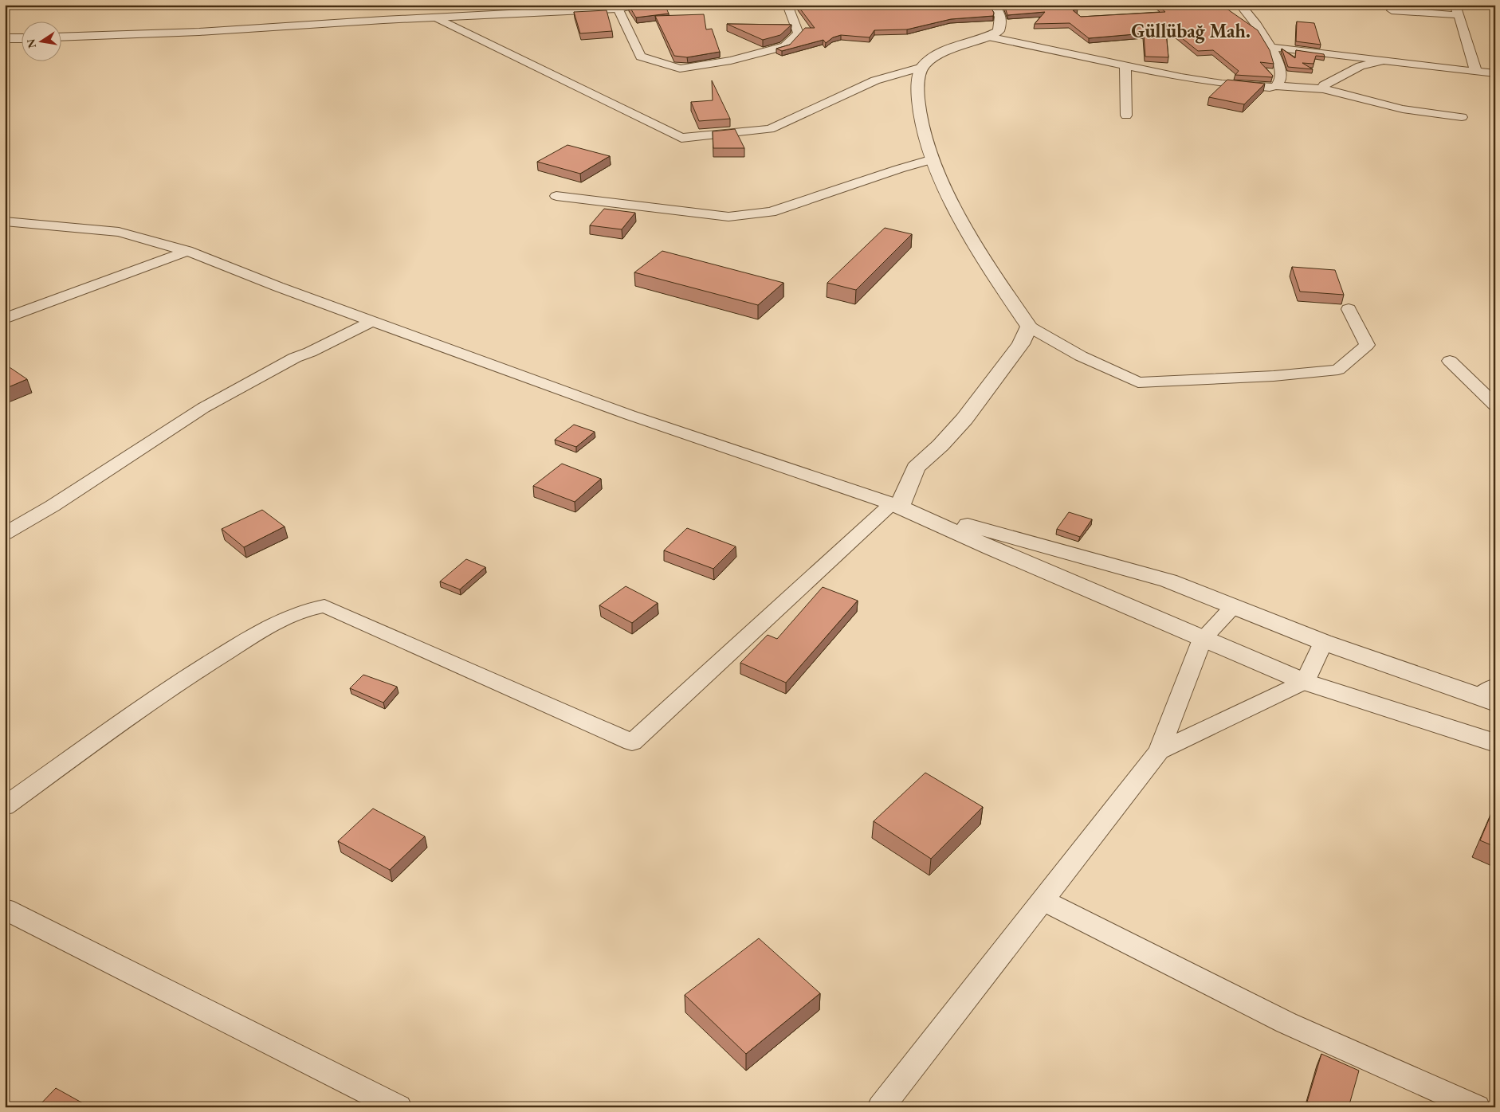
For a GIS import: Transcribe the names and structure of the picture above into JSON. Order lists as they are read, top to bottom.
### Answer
{
  "districts": ["Güllübağ Mah."],
  "north": "left"
}
